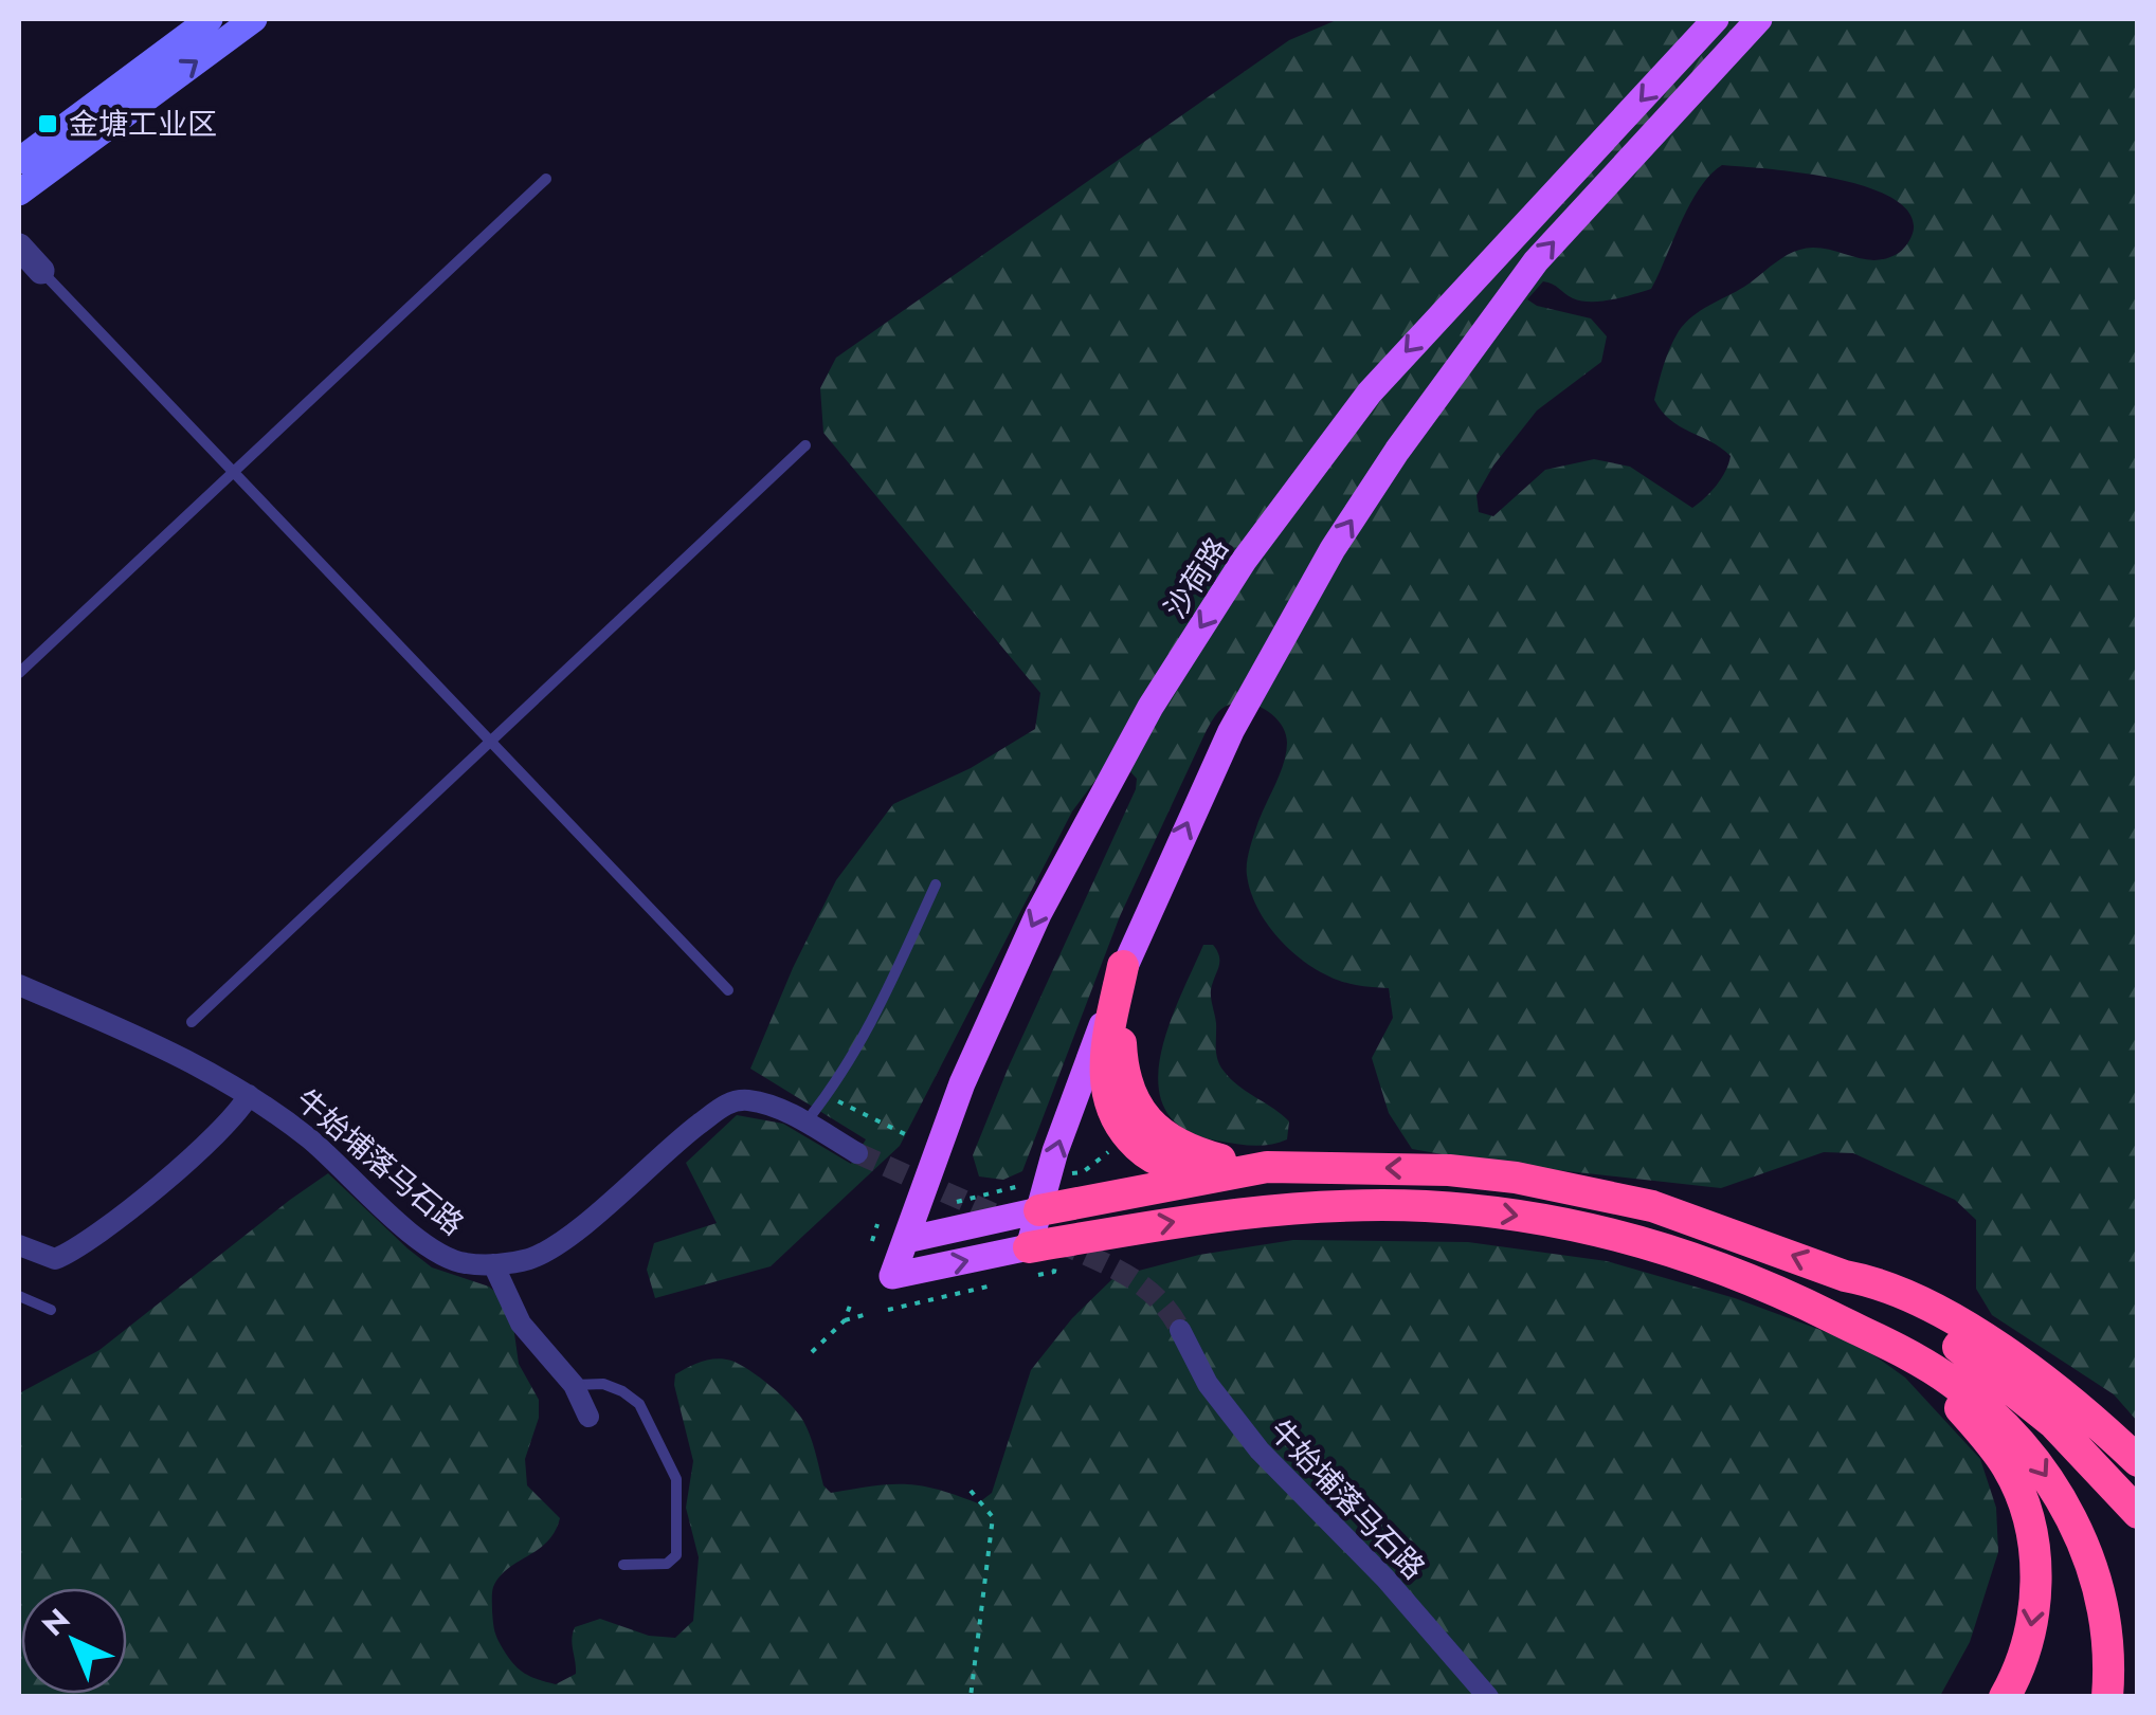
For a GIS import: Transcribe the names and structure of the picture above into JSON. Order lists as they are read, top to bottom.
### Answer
{
  "streets": {
    "main road": ["沙荷路"],
    "street": ["牛始埔落马石路"]
  },
  "places": {
    "transit": ["金塘工业区"]
  },
  "north": "top left"
}
